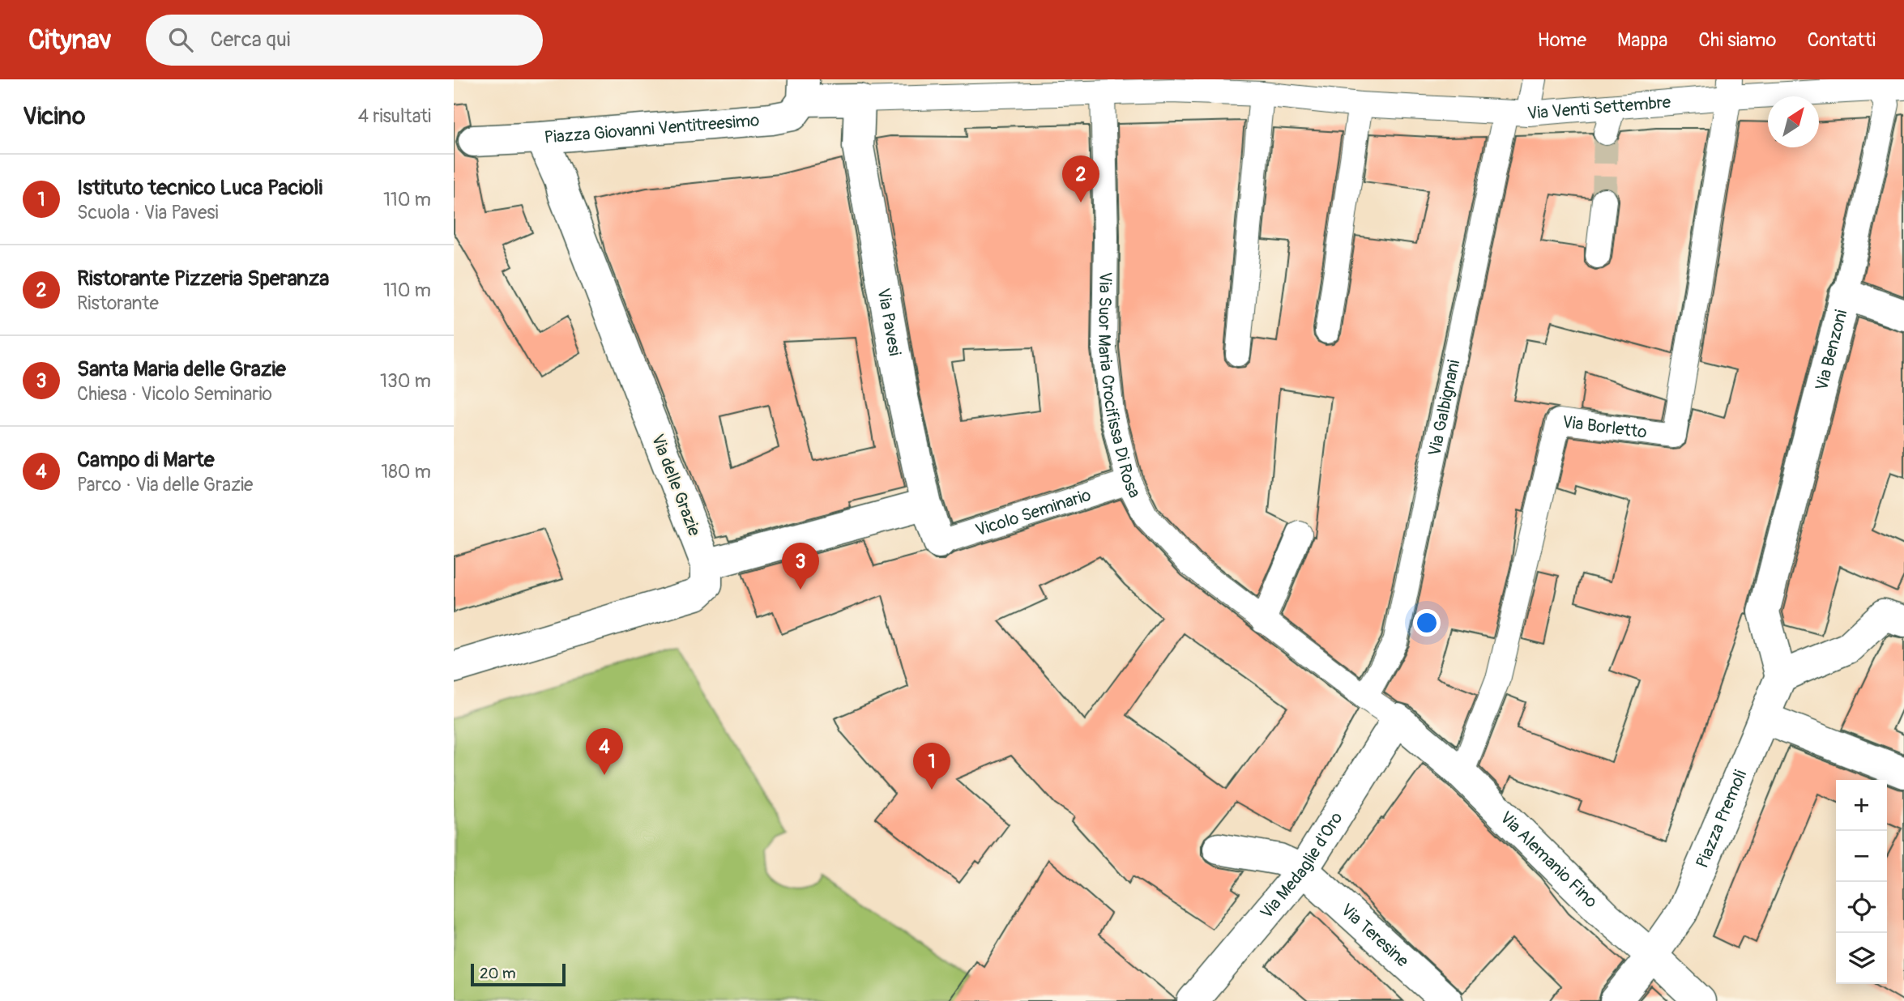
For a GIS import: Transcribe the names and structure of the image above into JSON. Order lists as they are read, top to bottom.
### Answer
{
  "streets": {
    "street": [
      "Via Venti Settembre",
      "Piazza Giovanni Ventitreesimo",
      "Via Pavesi",
      "Via Benzoni",
      "Via Suor Maria Crocifissa Di Rosa",
      "Via Galbignani",
      "Via Borletto",
      "Via delle Grazie",
      "Vicolo Seminario",
      "Piazza Premoli",
      "Via Alemanio Fino",
      "Via Medaglie d'Oro",
      "Via Teresine"
    ]
  },
  "crossings": [
    ["Via Venti Settembre", "Piazza Giovanni Ventitreesimo"],
    ["Via Venti Settembre", "Via Pavesi"],
    ["Via Venti Settembre", "Via Benzoni"],
    ["Via Venti Settembre", "Via Suor Maria Crocifissa Di Rosa"],
    ["Via Venti Settembre", "Via Galbignani"],
    ["Via Venti Settembre", "Via Borletto"],
    ["Piazza Giovanni Ventitreesimo", "Via delle Grazie"],
    ["Via Pavesi", "Vicolo Seminario"],
    ["Via Benzoni", "Piazza Premoli"],
    ["Via Suor Maria Crocifissa Di Rosa", "Via Galbignani"],
    ["Via Suor Maria Crocifissa Di Rosa", "Vicolo Seminario"],
    ["Via Suor Maria Crocifissa Di Rosa", "Via Alemanio Fino"],
    ["Via Suor Maria Crocifissa Di Rosa", "Via Medaglie d'Oro"],
    ["Via Borletto", "Via Alemanio Fino"],
    ["Piazza Premoli", "Via Alemanio Fino"],
    ["Via Alemanio Fino", "Via Medaglie d'Oro"],
    ["Via Medaglie d'Oro", "Via Teresine"]
  ],
  "scale_bar": "20 m",
  "north": "top right",
  "page": {
    "header": "Citynav",
    "search": "Cerca qui",
    "nav": [
      "Home",
      "Mappa",
      "Chi siamo",
      "Contatti"
    ],
    "heading": ["Vicino", "4 risultati"],
    "list": [
      {
        "mark": "1",
        "name": "Istituto tecnico Luca Pacioli",
        "note": "Scuola · Via Pavesi",
        "value": "110 m"
      },
      {
        "mark": "2",
        "name": "Ristorante Pizzeria Speranza",
        "note": "Ristorante",
        "value": "110 m"
      },
      {
        "mark": "3",
        "name": "Santa Maria delle Grazie",
        "note": "Chiesa · Vicolo Seminario",
        "value": "130 m"
      },
      {
        "mark": "4",
        "name": "Campo di Marte",
        "note": "Parco · Via delle Grazie",
        "value": "180 m"
      }
    ],
    "pins": [
      "2",
      "3",
      "4",
      "1"
    ],
    "map_buttons": ["+", "−"],
    "scale": "20 m"
  }
}
